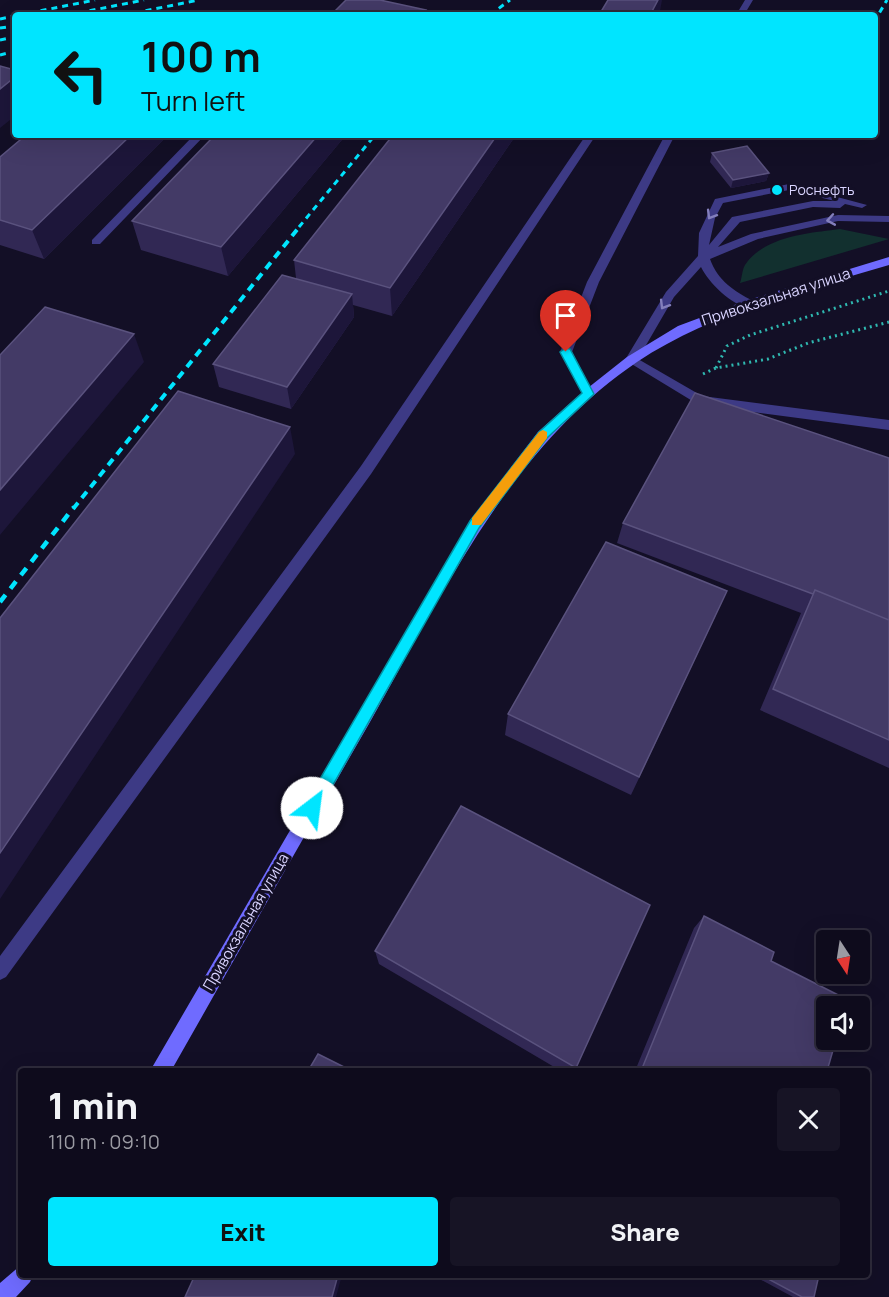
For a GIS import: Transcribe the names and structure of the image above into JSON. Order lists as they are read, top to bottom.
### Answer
{
  "streets": {
    "main road": ["Привокзальная улица"]
  },
  "places": ["Роснефть"],
  "north": "bottom",
  "page": {
    "turn": ["100 m", "Turn left"],
    "heading": ["1 min", "110 m · 09:10"],
    "buttons": ["Exit", "Share"]
  }
}
